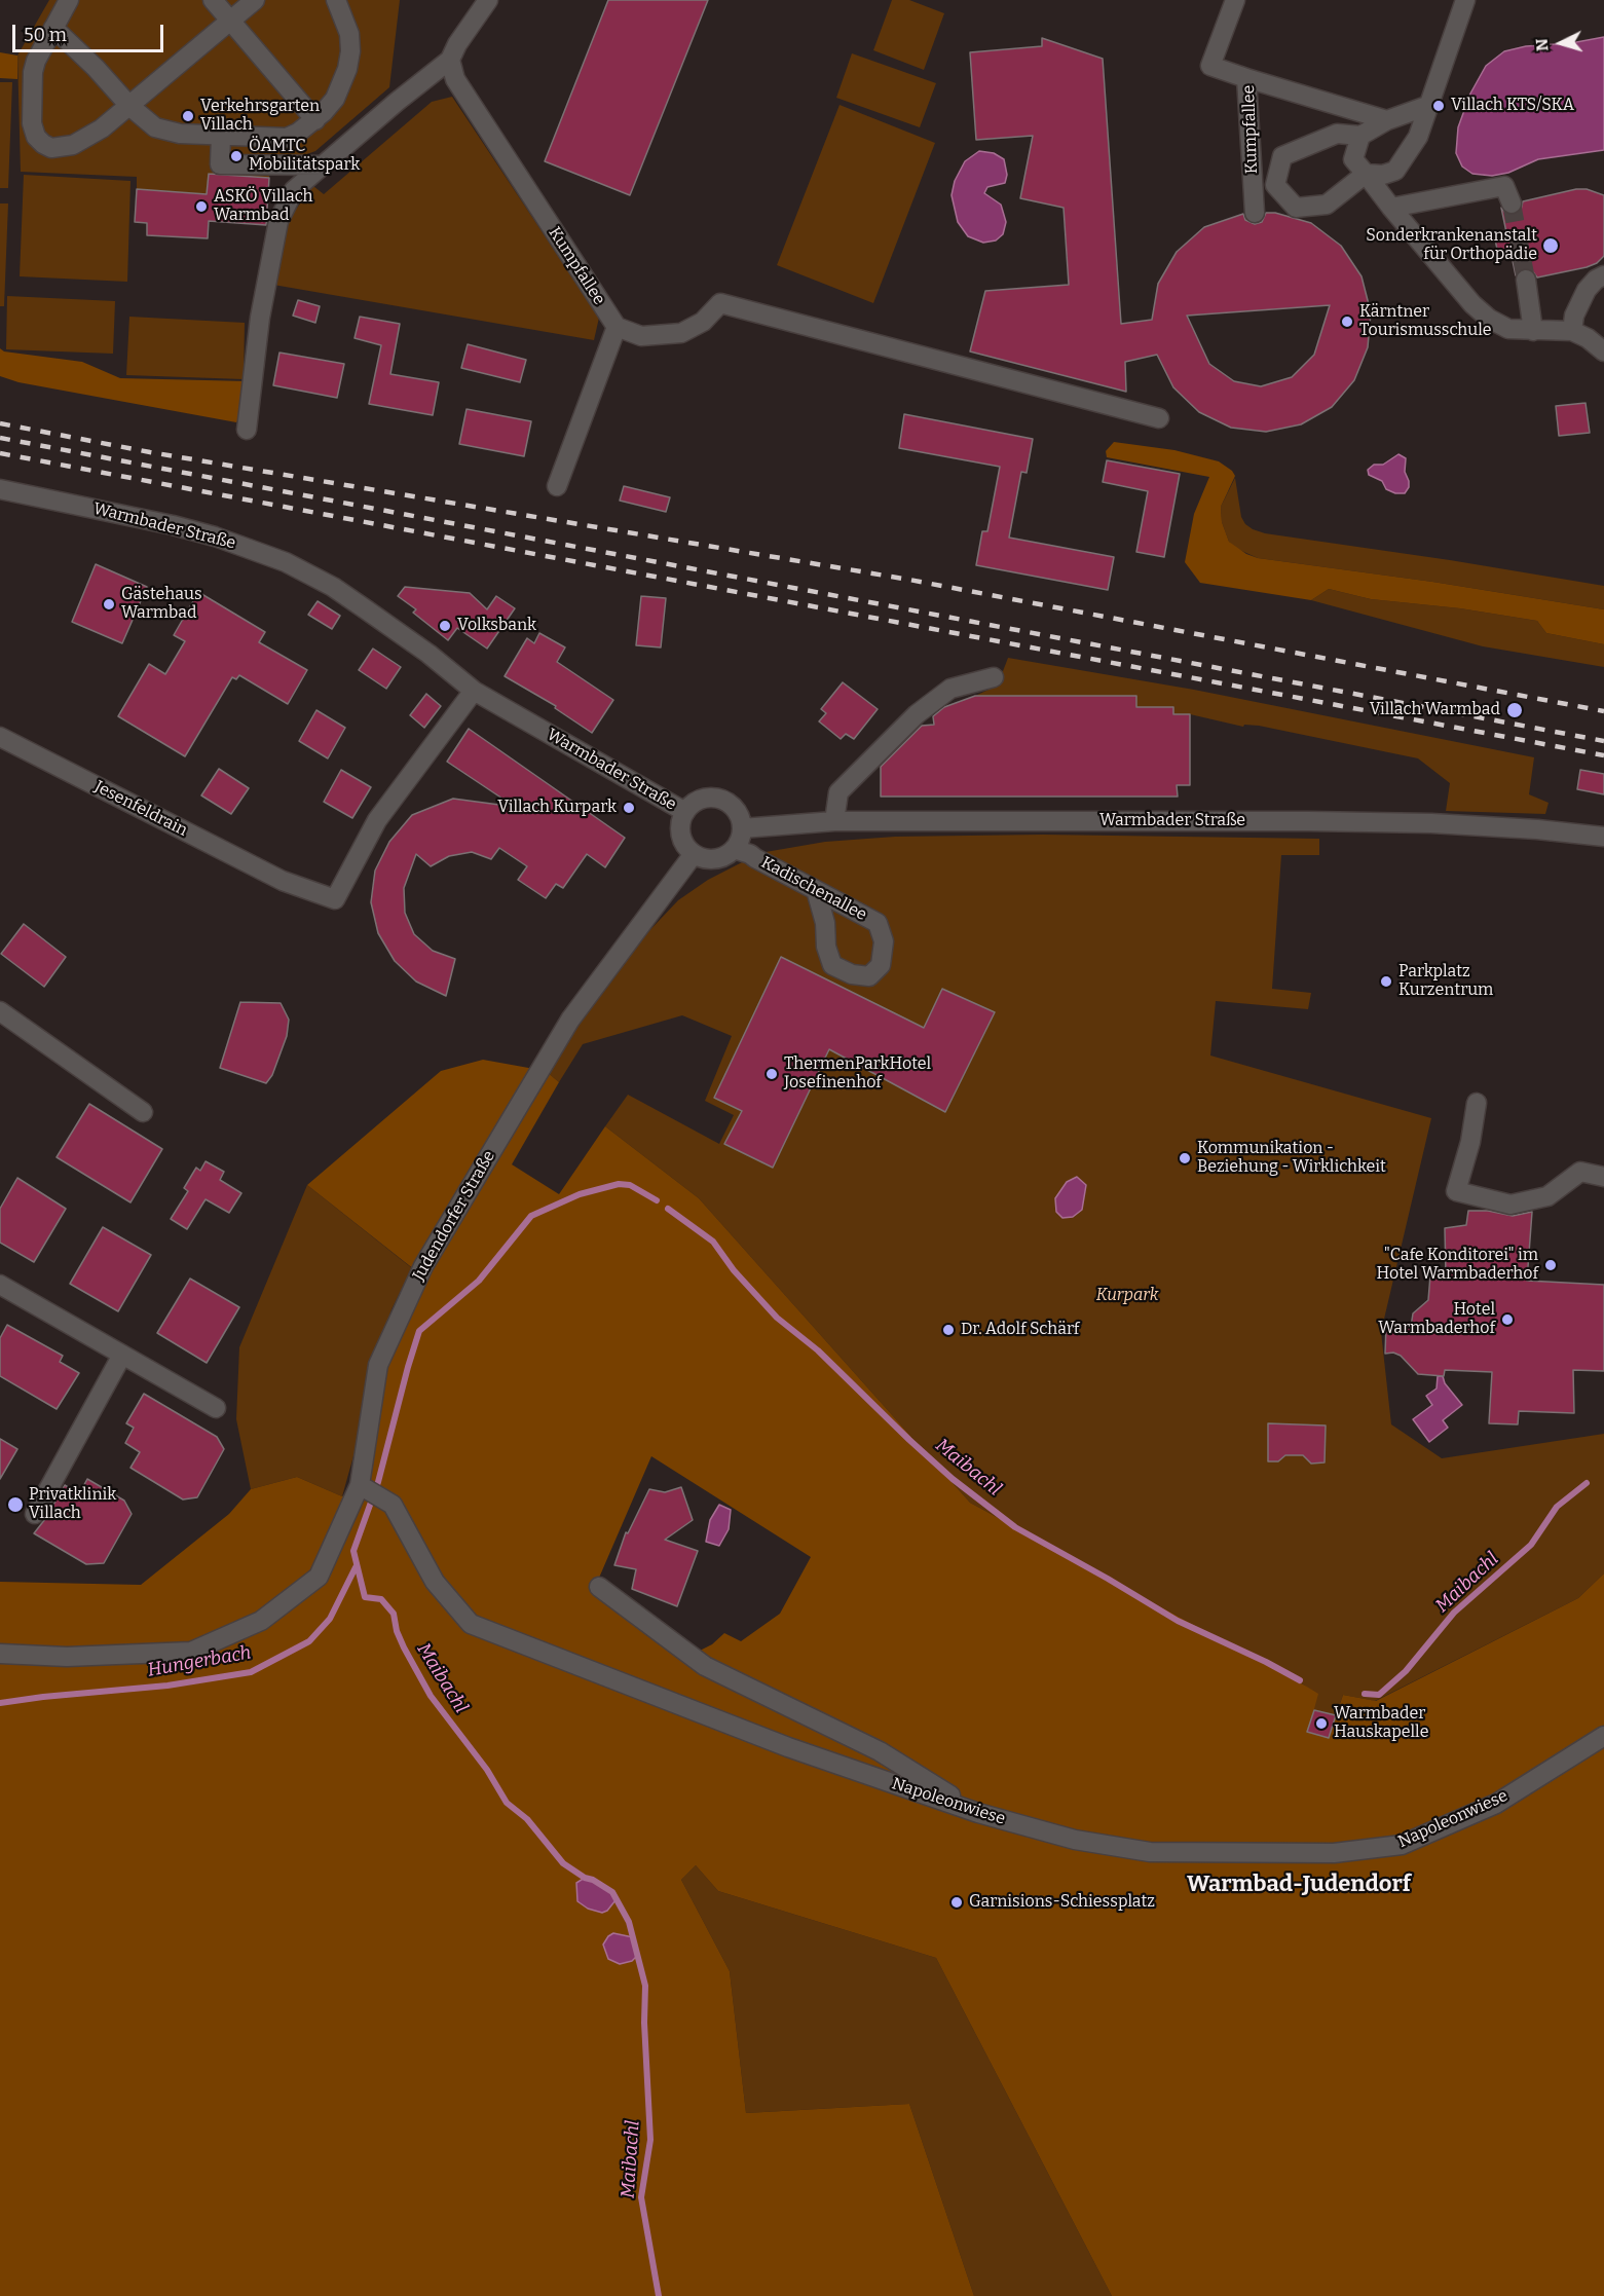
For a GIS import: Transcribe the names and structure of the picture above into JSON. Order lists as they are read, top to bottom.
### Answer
{
  "streets": {
    "street": [
      "Kumpfallee",
      "Warmbader Straße",
      "Jesenfeldrain",
      "Kadischenallee",
      "Judendorfer Straße",
      "Napoleonwiese"
    ]
  },
  "crossings": [
    ["Warmbader Straße", "Jesenfeldrain"],
    ["Warmbader Straße", "Kadischenallee"],
    ["Warmbader Straße", "Judendorfer Straße"],
    ["Kadischenallee", "Judendorfer Straße"],
    ["Judendorfer Straße", "Napoleonwiese"]
  ],
  "districts": ["Warmbad-Judendorf"],
  "water": ["Maibachl", "Hungerbach"],
  "parks": ["Kurpark"],
  "places": [
    "Villach KTS/SKA",
    "Verkehrsgarten Villach",
    "ÖAMTC Mobilitätspark",
    "ASKÖ Villach Warmbad",
    "Sonderkrankenanstalt für Orthopädie",
    "Kärntner Tourismusschule",
    "Gästehaus Warmbad",
    "Volksbank",
    "Villach Warmbad",
    "Villach Kurpark",
    "Parkplatz Kurzentrum",
    "ThermenParkHotel Josefinenhof",
    "Kommunikation - Beziehung - Wirklichkeit",
    "\"Cafe Konditorei\" im Hotel Warmbaderhof",
    "Hotel Warmbaderhof",
    "Dr. Adolf Schärf",
    "Privatklinik Villach",
    "Warmbader Hauskapelle",
    "Garnisions-Schiessplatz"
  ],
  "scale_bar": "50 m",
  "north": "left"
}
